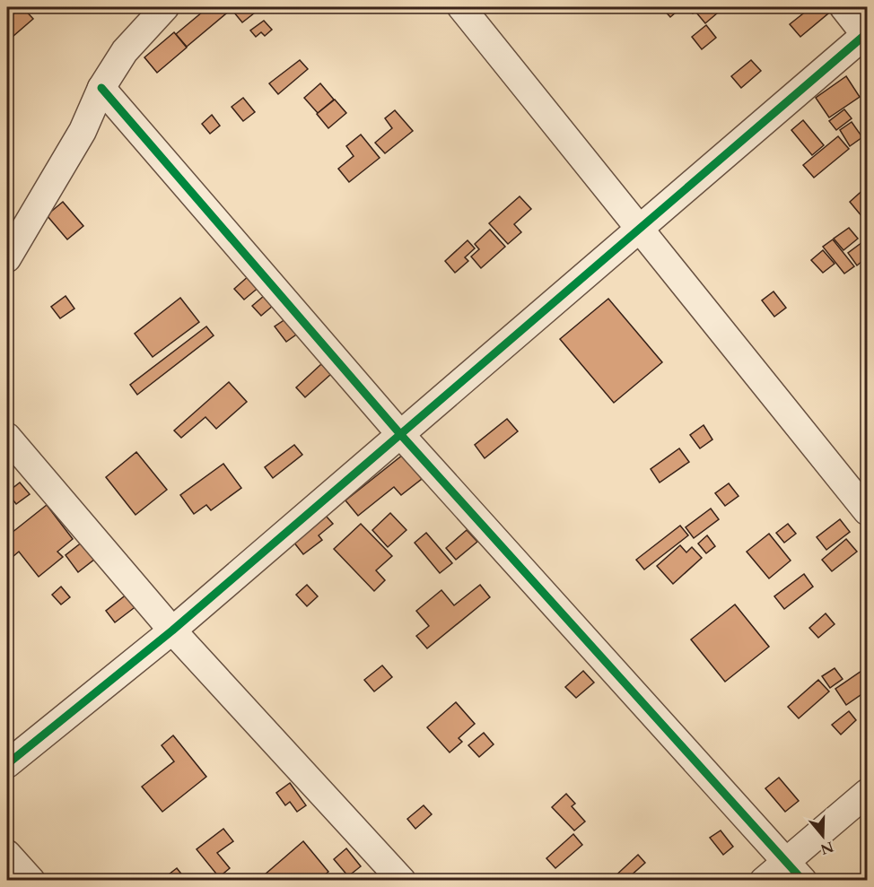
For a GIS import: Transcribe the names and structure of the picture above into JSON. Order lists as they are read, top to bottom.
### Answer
{
  "north": "bottom"
}
